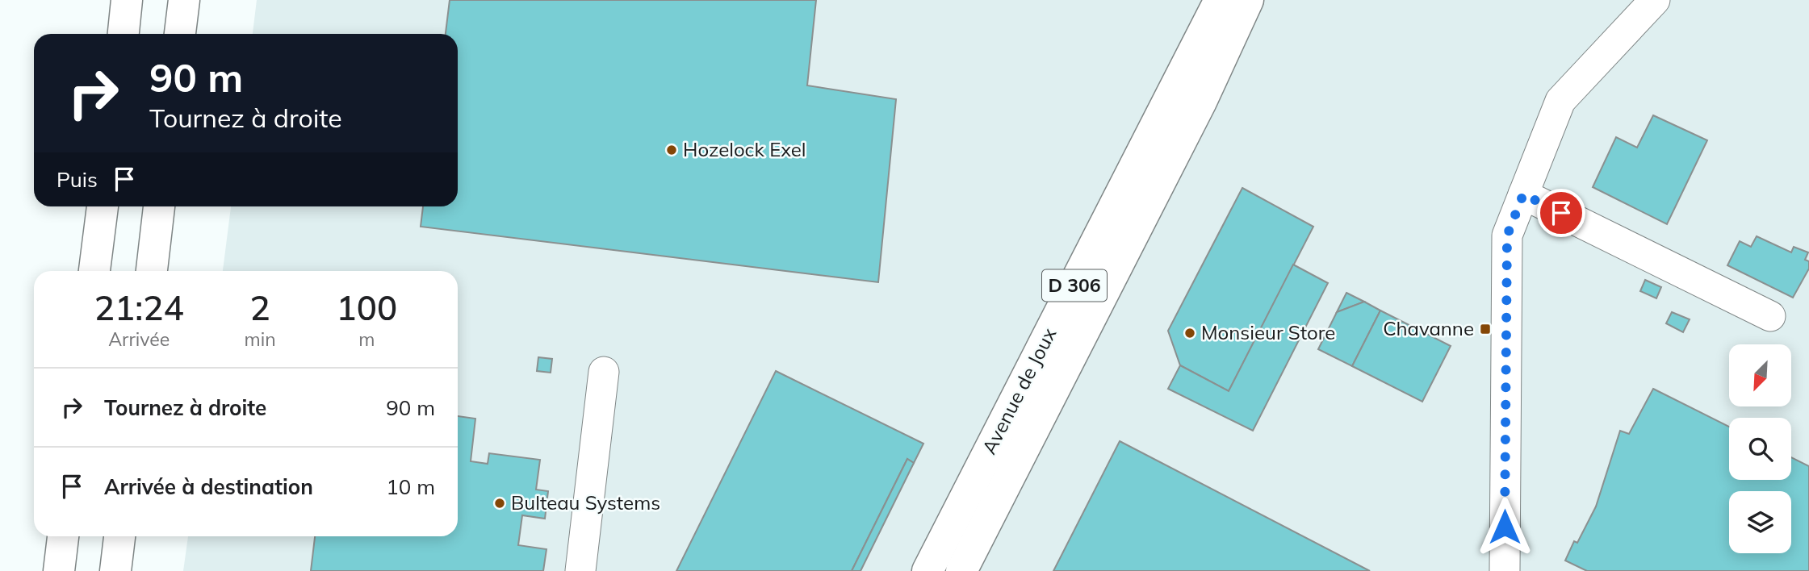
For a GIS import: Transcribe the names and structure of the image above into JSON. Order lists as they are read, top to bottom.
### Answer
{
  "streets": {
    "main road": ["D 306", "Avenue de Joux"]
  },
  "places": {
    "other": ["Hozelock Exel", "Monsieur Store", "Bulteau Systems"],
    "transit": ["Chavanne"]
  },
  "north": "bottom left",
  "page": {
    "turn": ["90 m", "Tournez à droite"],
    "then": "Puis",
    "eta": [
      "21:24",
      "Arrivée",
      "2",
      "min",
      "100",
      "m"
    ],
    "list": [
      {
        "name": "Tournez à droite",
        "value": "90 m"
      },
      {
        "name": "Arrivée à destination",
        "value": "10 m"
      }
    ]
  }
}
